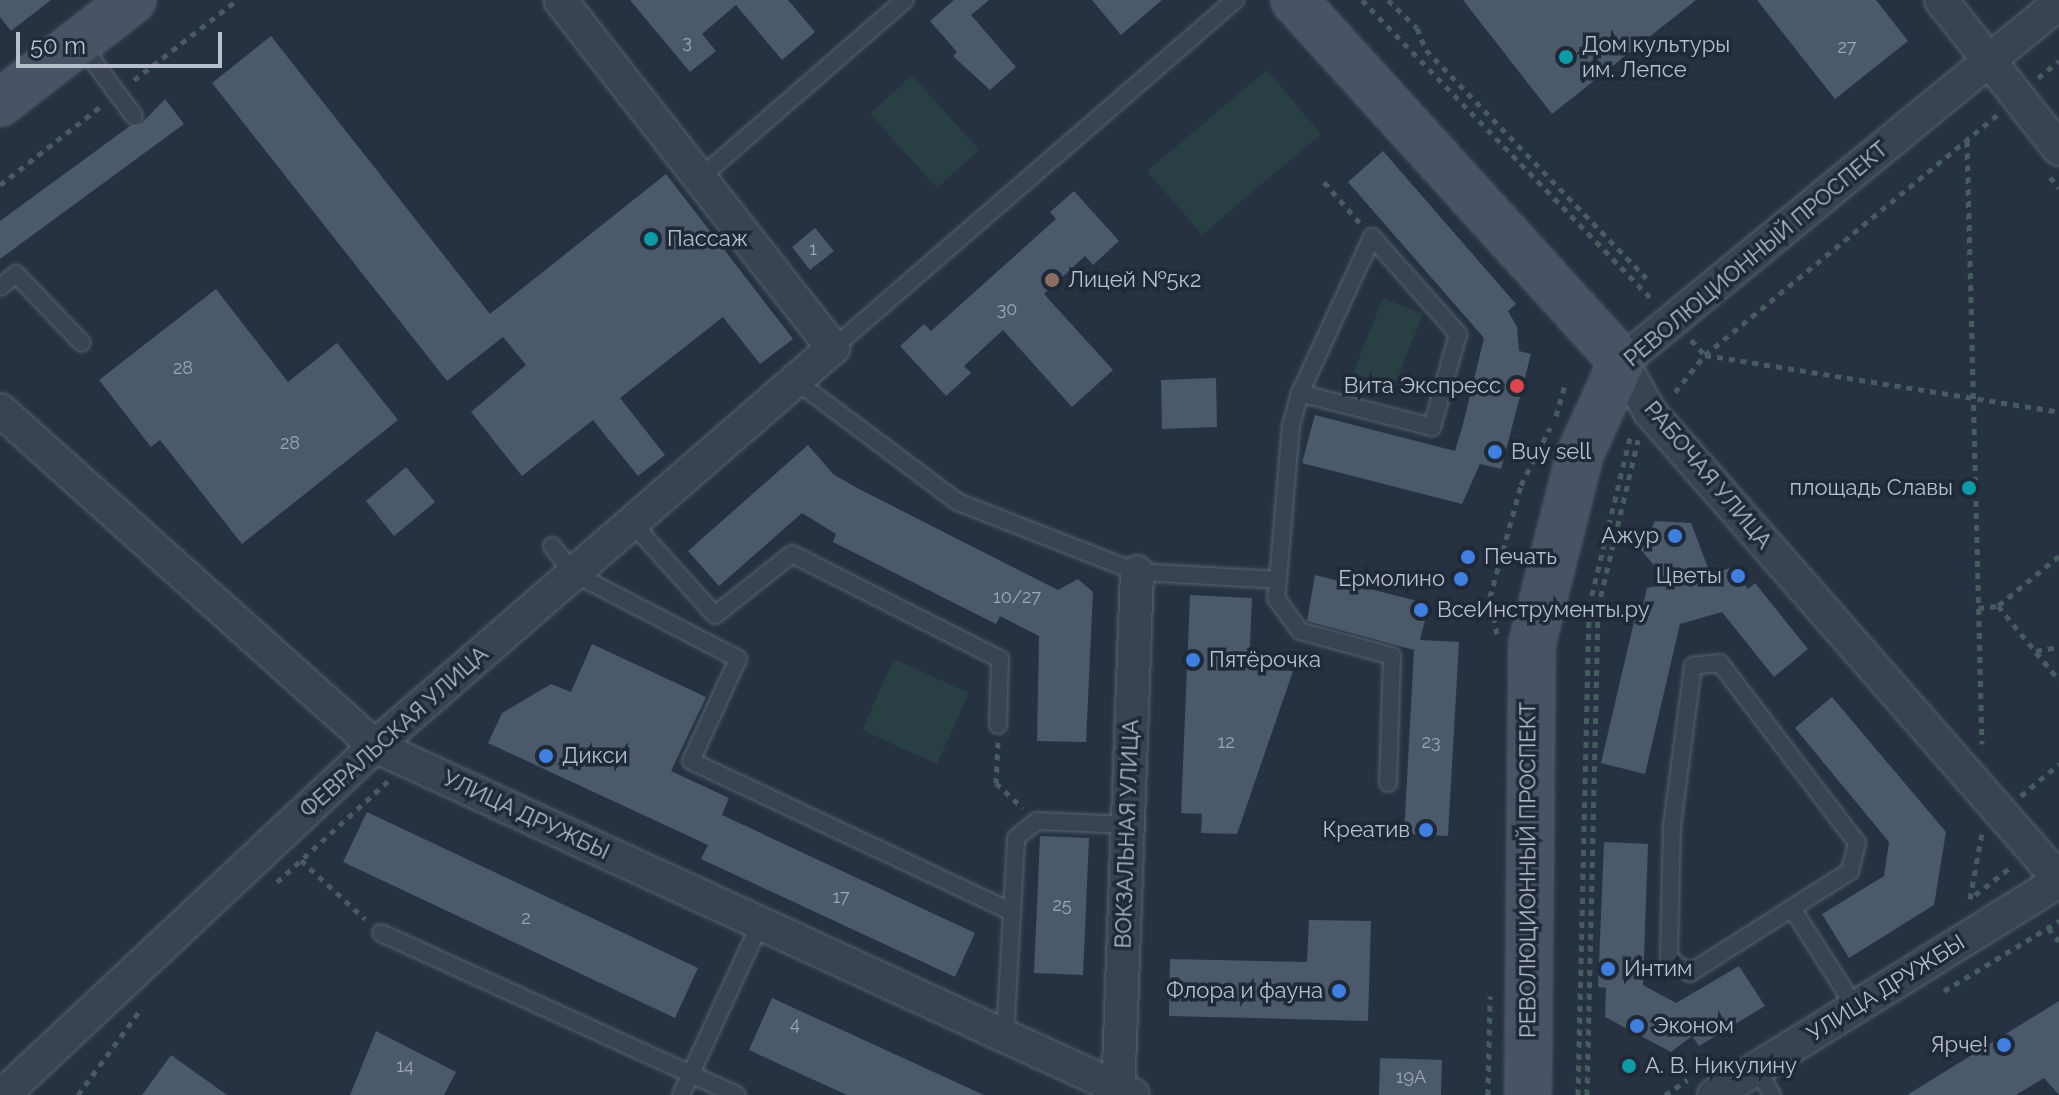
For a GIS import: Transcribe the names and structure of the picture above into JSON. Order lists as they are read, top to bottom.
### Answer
{
  "streets": {
    "street": [
      "РЕВОЛЮЦИОННЫЙ ПРОСПЕКТ",
      "РАБОЧАЯ УЛИЦА",
      "ФЕВРАЛЬСКАЯ УЛИЦА",
      "УЛИЦА ДРУЖБЫ",
      "ВОКЗАЛЬНАЯ УЛИЦА"
    ]
  },
  "crossings": [
    ["РЕВОЛЮЦИОННЫЙ ПРОСПЕКТ", "РАБОЧАЯ УЛИЦА"],
    ["РАБОЧАЯ УЛИЦА", "УЛИЦА ДРУЖБЫ"],
    ["ФЕВРАЛЬСКАЯ УЛИЦА", "УЛИЦА ДРУЖБЫ"],
    ["УЛИЦА ДРУЖБЫ", "ВОКЗАЛЬНАЯ УЛИЦА"]
  ],
  "places": [
    "Дом культуры им. Лепсе",
    "Пассаж",
    "Лицей №5к2",
    "Вита Экспресс",
    "Buy sell",
    "площадь Славы",
    "Ажур",
    "Печать",
    "Цветы",
    "Ермолино",
    "ВсеИнструменты.ру",
    "Пятёрочка",
    "Дикси",
    "Креатив",
    "Интим",
    "Флора и фауна",
    "Эконом",
    "Ярче!",
    "А. В. Никулину"
  ],
  "house_numbers": [
    "3",
    "27",
    "1",
    "30",
    "28",
    "28",
    "10/27",
    "12",
    "23",
    "17",
    "25",
    "2",
    "4",
    "14",
    "19А"
  ],
  "scale_bar": "50 m"
}
